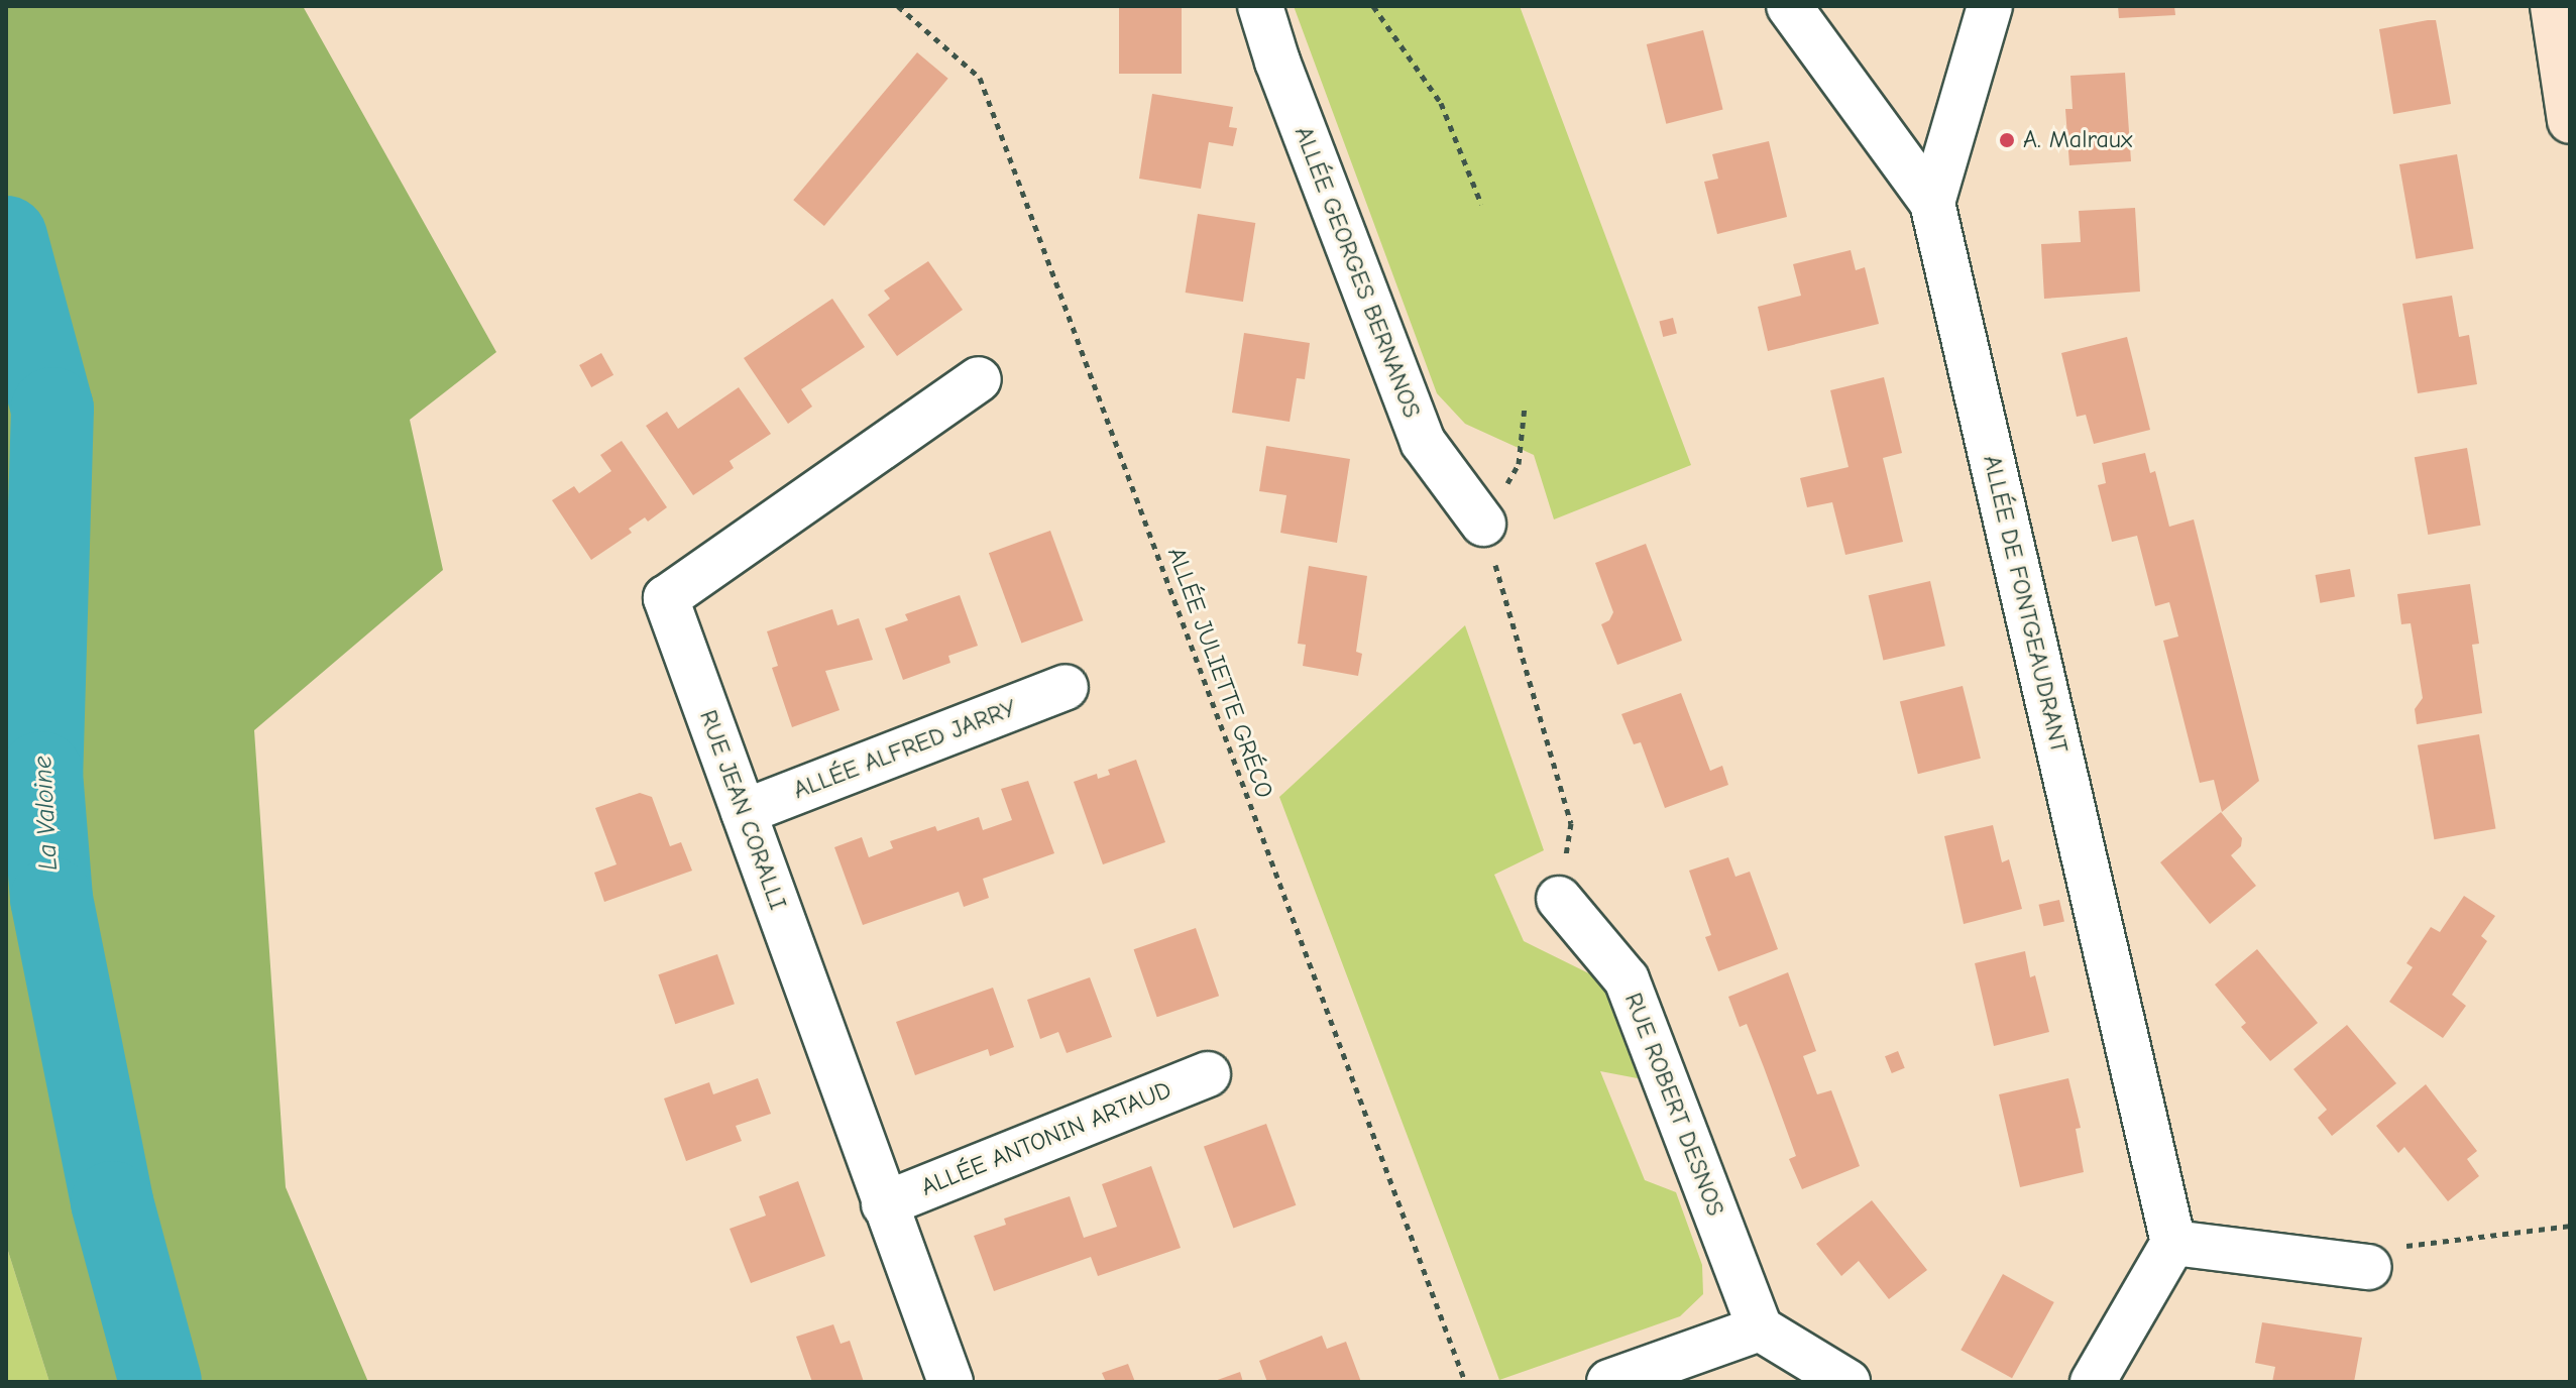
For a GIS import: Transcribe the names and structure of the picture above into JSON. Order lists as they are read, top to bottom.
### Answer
{
  "streets": {
    "street": [
      "ALLÉE GEORGES BERNANOS",
      "ALLÉE DE FONTGEAUDRANT",
      "ALLÉE ALFRED JARRY",
      "RUE JEAN CORALLI",
      "RUE ROBERT DESNOS",
      "ALLÉE ANTONIN ARTAUD"
    ],
    "path": ["ALLÉE JULIETTE GRÉCO"]
  },
  "crossings": [
    ["ALLÉE ALFRED JARRY", "RUE JEAN CORALLI"],
    ["RUE JEAN CORALLI", "ALLÉE ANTONIN ARTAUD"]
  ],
  "water": ["La Valoine"],
  "places": ["A. Malraux"]
}
